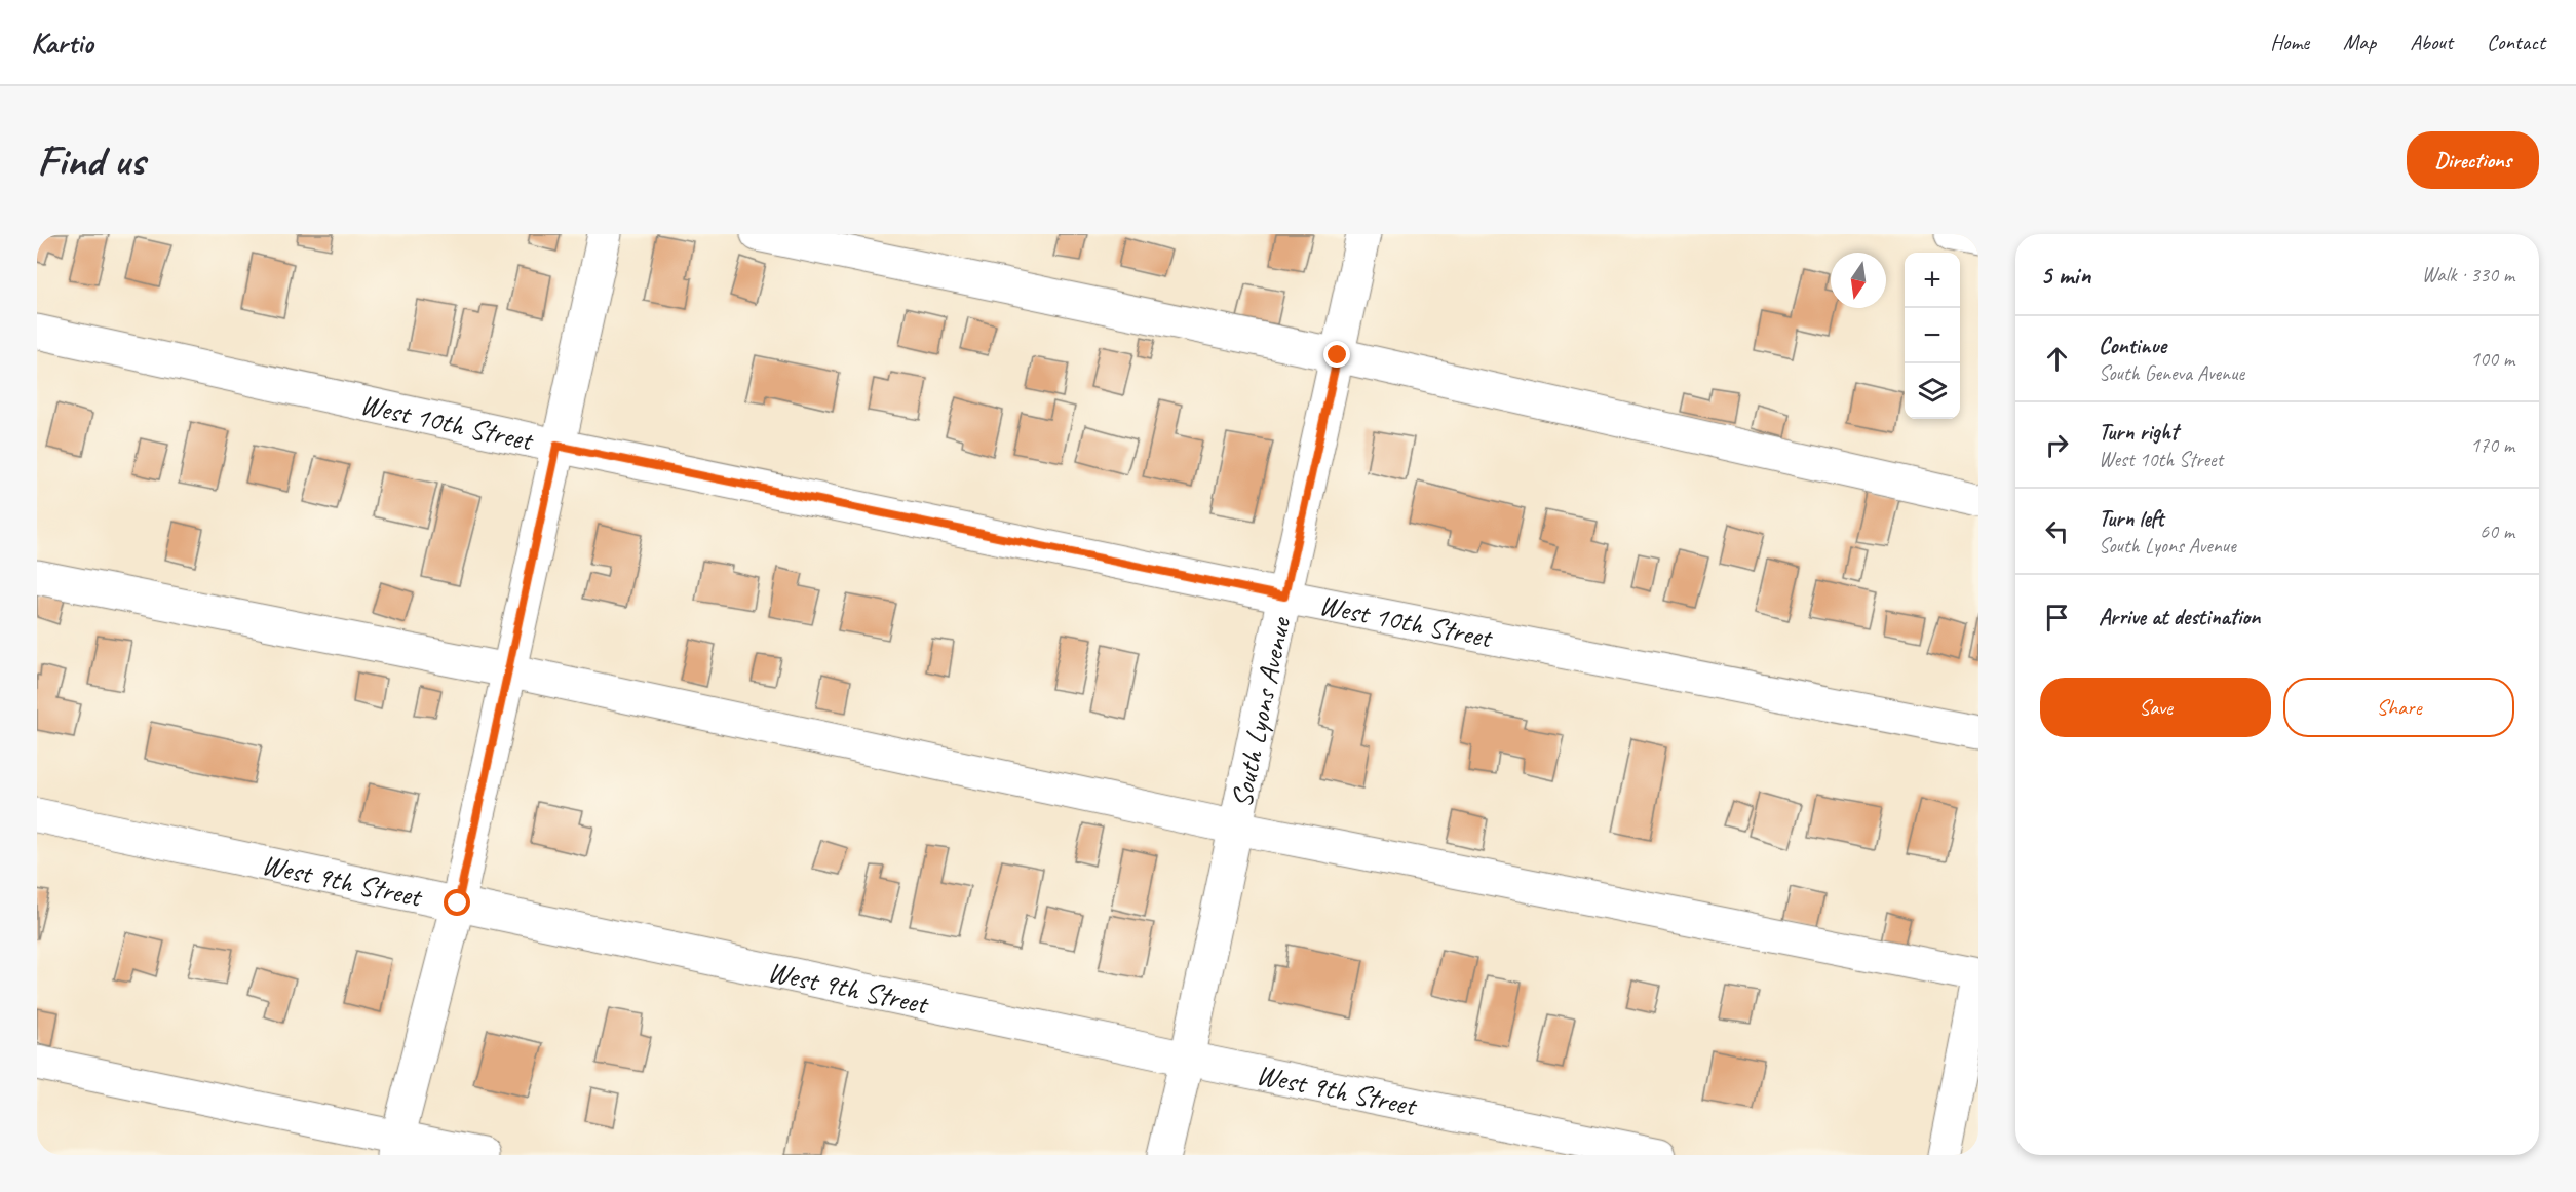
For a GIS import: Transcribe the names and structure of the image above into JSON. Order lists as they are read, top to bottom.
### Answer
{
  "streets": {
    "street": ["West 10th Street", "South Lyons Avenue", "West 9th Street"]
  },
  "crossings": [
    ["West 10th Street", "South Lyons Avenue"],
    ["South Lyons Avenue", "West 9th Street"]
  ],
  "north": "bottom",
  "page": {
    "header": "Kartio",
    "nav": [
      "Home",
      "Map",
      "About",
      "Contact"
    ],
    "buttons": [
      "Directions",
      ["Save", "Share"]
    ],
    "title": "Find us",
    "heading": ["5 min", "Walk · 330 m"],
    "map_buttons": ["+", "−"],
    "list": [
      ["Continue", "South Geneva Avenue", "100 m"],
      ["Turn right", "West 10th Street", "170 m"],
      ["Turn left", "South Lyons Avenue", "60 m"],
      "Arrive at destination"
    ]
  }
}
